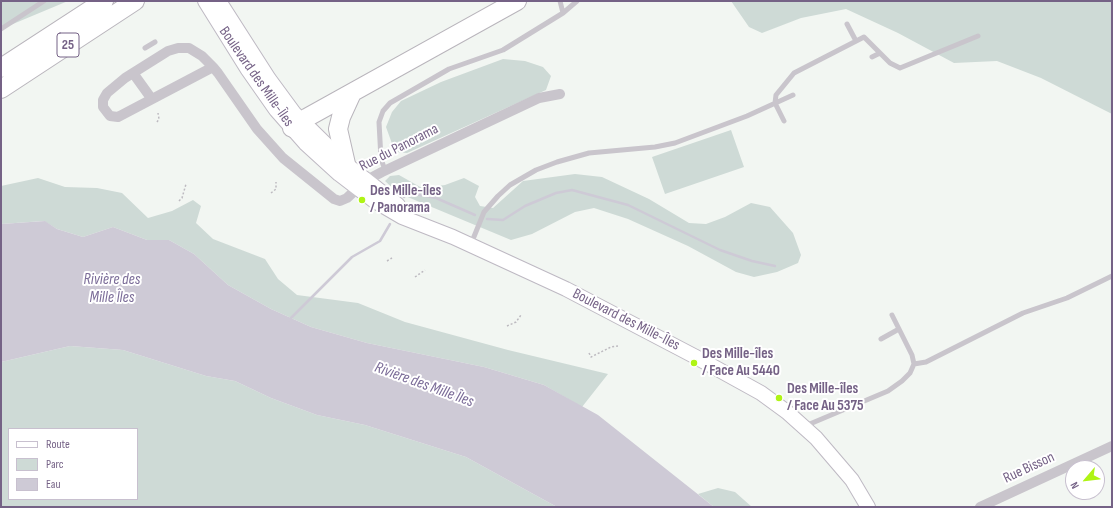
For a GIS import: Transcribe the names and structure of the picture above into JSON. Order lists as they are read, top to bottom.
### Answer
{
  "streets": {
    "highway": ["25"],
    "street": ["Boulevard des Mille-Îles", "Rue du Panorama", "Rue Bisson"]
  },
  "crossings": [
    ["Boulevard des Mille-Îles", "Rue du Panorama"]
  ],
  "water": ["Rivière des Mille Îles"],
  "places": ["Des Mille-îles / Panorama", "Des Mille-îles / Face Au 5440", "Des Mille-îles / Face Au 5375"],
  "legend": ["Route", "Parc", "Eau"],
  "north": "bottom left"
}
